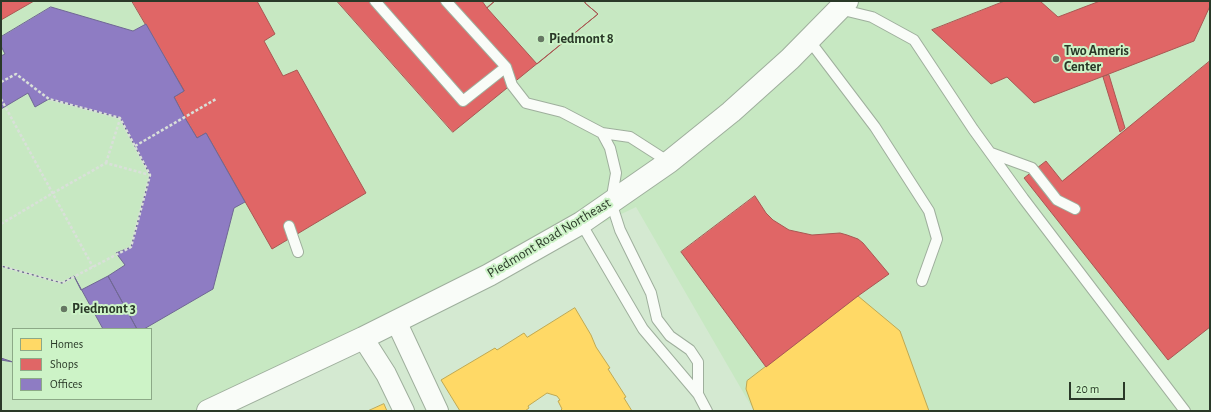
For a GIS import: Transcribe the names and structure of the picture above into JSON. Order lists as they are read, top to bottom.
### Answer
{
  "streets": {
    "main road": ["Piedmont Road Northeast"]
  },
  "places": ["Piedmont 8", "Two Ameris Center", "Piedmont 3"],
  "legend": ["Homes", "Shops", "Offices"],
  "scale_bar": "20 m"
}
